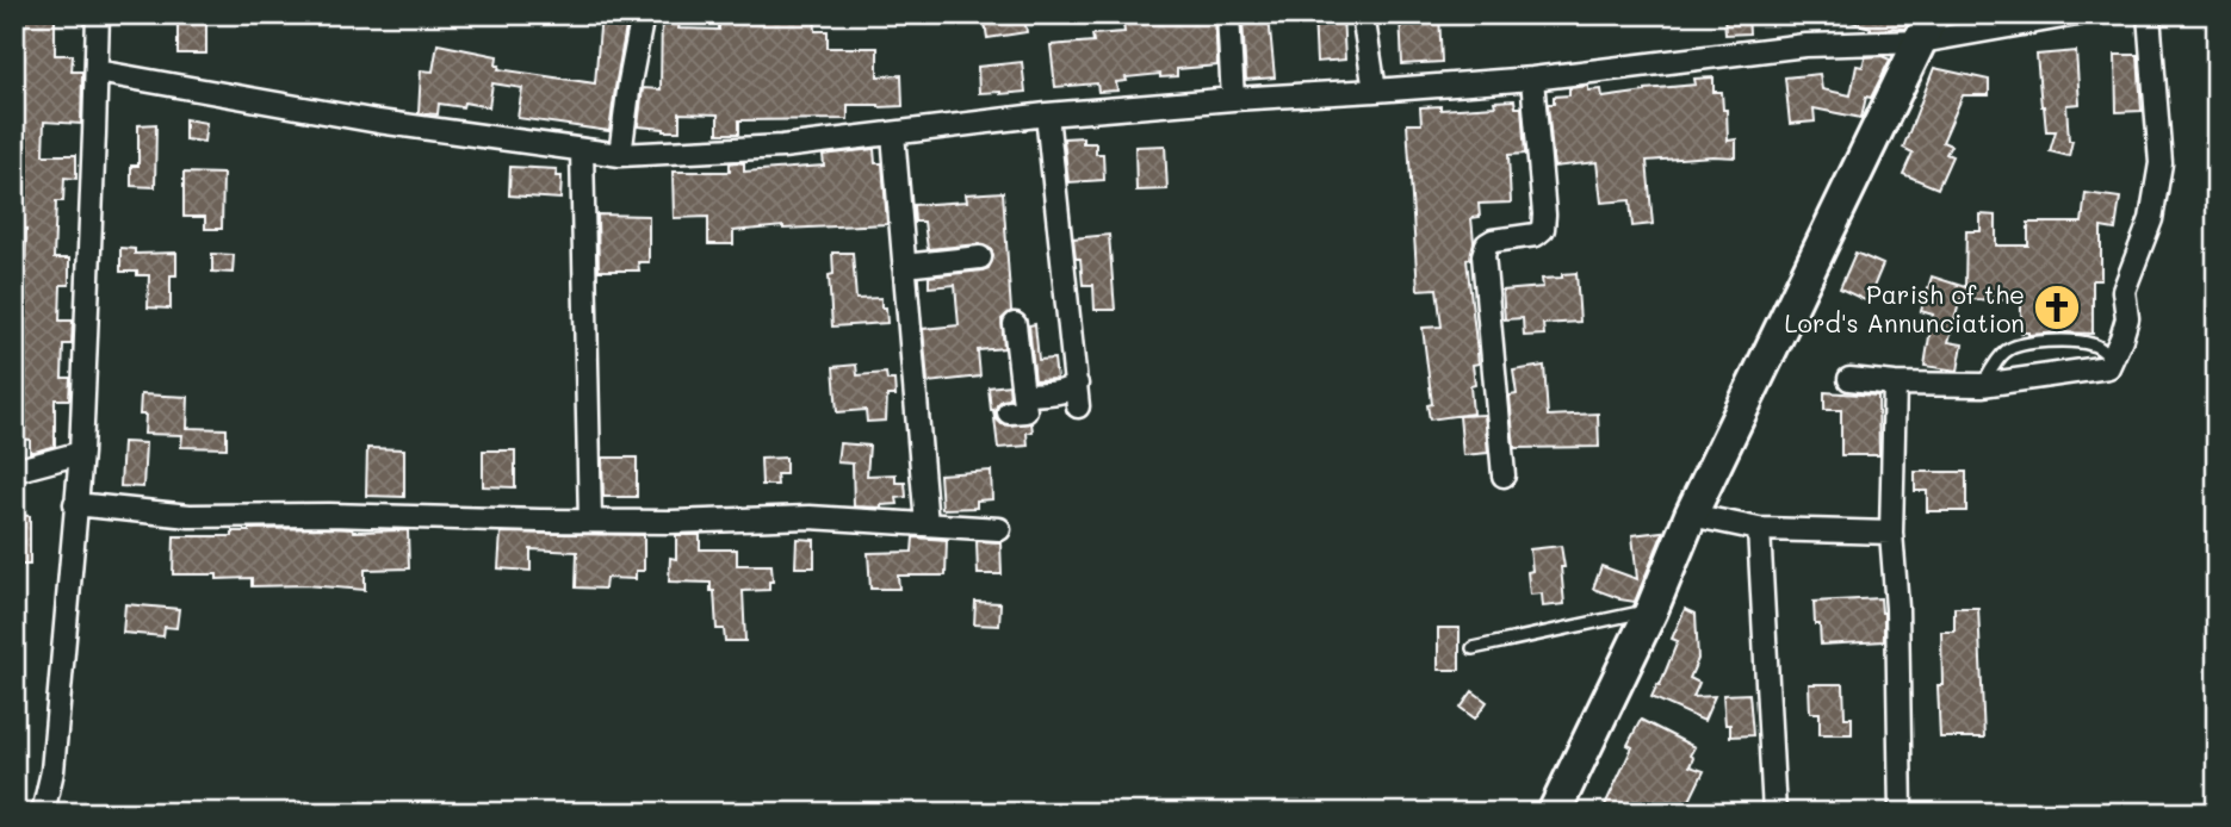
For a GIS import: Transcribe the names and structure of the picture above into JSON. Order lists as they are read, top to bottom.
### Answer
{
  "places": {
    "church": ["Parish of the Lord's Annunciation"]
  }
}
